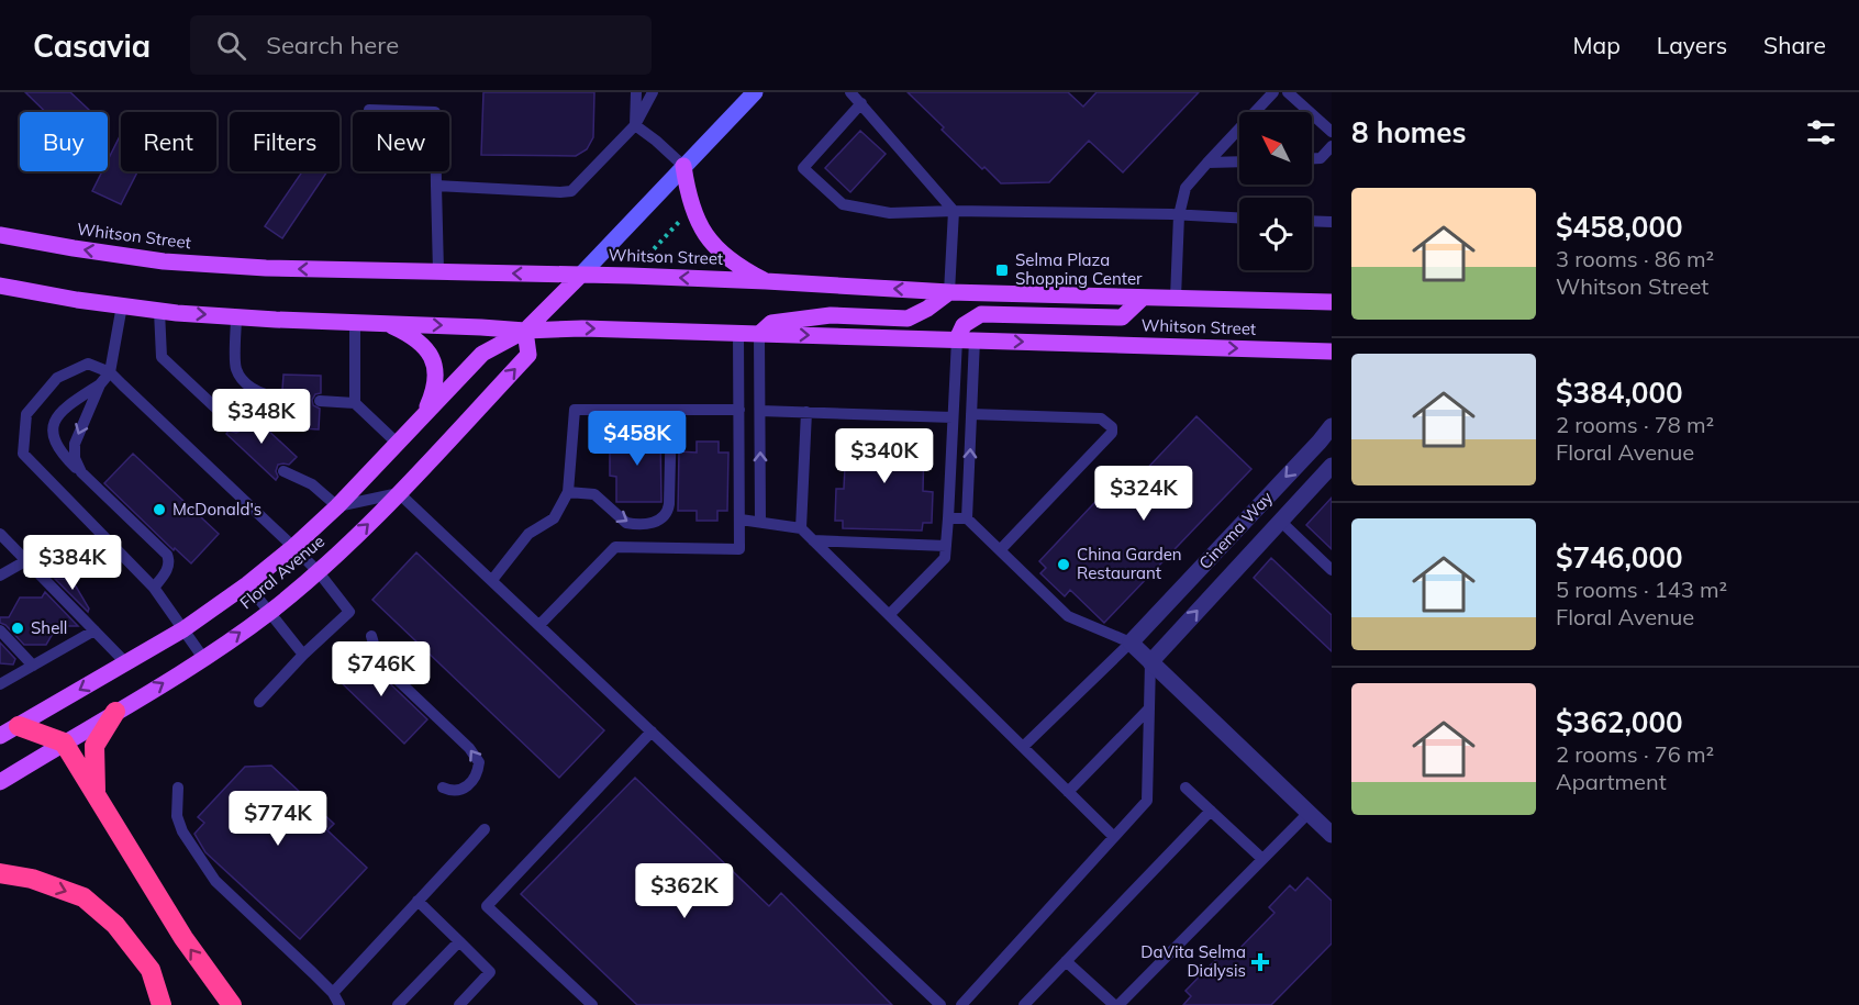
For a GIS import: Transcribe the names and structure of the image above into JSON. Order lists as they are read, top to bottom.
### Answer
{
  "streets": {
    "main road": ["Whitson Street", "Floral Avenue"],
    "street": ["Cinema Way"]
  },
  "crossings": [
    ["Whitson Street", "Floral Avenue"]
  ],
  "places": {
    "transit": ["Selma Plaza Shopping Center"],
    "other": ["McDonald's", "China Garden Restaurant", "Shell"],
    "health": ["DaVita Selma Dialysis"]
  },
  "north": "top left",
  "page": {
    "header": "Casavia",
    "search": "Search here",
    "nav": ["Map", "Layers", "Share"],
    "heading": "8 homes",
    "chip": [
      "Buy",
      "Rent",
      "Filters",
      "New"
    ],
    "list": [
      {
        "name": "$458,000",
        "note": "3 rooms · 86 m² · Whitson Street"
      },
      {
        "name": "$384,000",
        "note": "2 rooms · 78 m² · Floral Avenue"
      },
      {
        "name": "$746,000",
        "note": "5 rooms · 143 m² · Floral Avenue"
      },
      {
        "name": "$362,000",
        "note": "2 rooms · 76 m² · Apartment"
      }
    ],
    "price": [
      "$348K",
      "$458K",
      "$340K",
      "$324K",
      "$384K",
      "$746K",
      "$774K",
      "$362K"
    ]
  }
}
